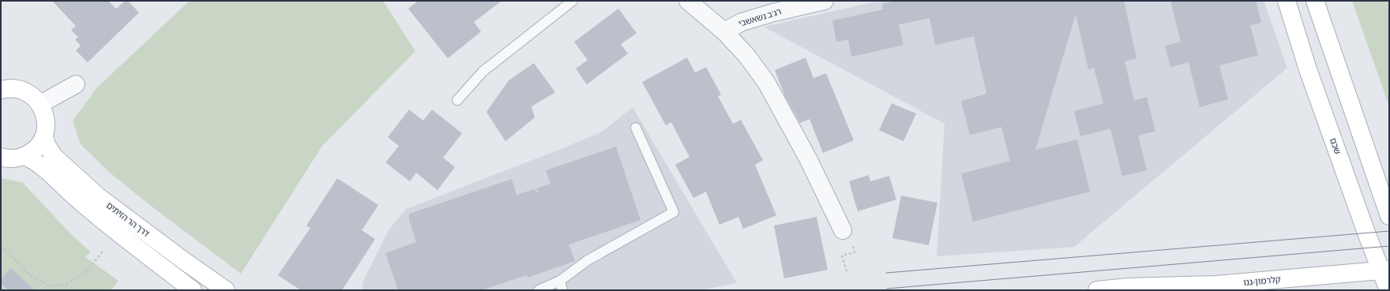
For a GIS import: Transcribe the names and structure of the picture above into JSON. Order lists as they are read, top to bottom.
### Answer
{
  "streets": {
    "street": [
      "רג'ב נשאשבי",
      "שכם",
      "דרך הר הזיתים",
      "קלרמון-גנו"
    ]
  },
  "crossings": [
    ["שכם", "קלרמון-גנו"]
  ]
}
